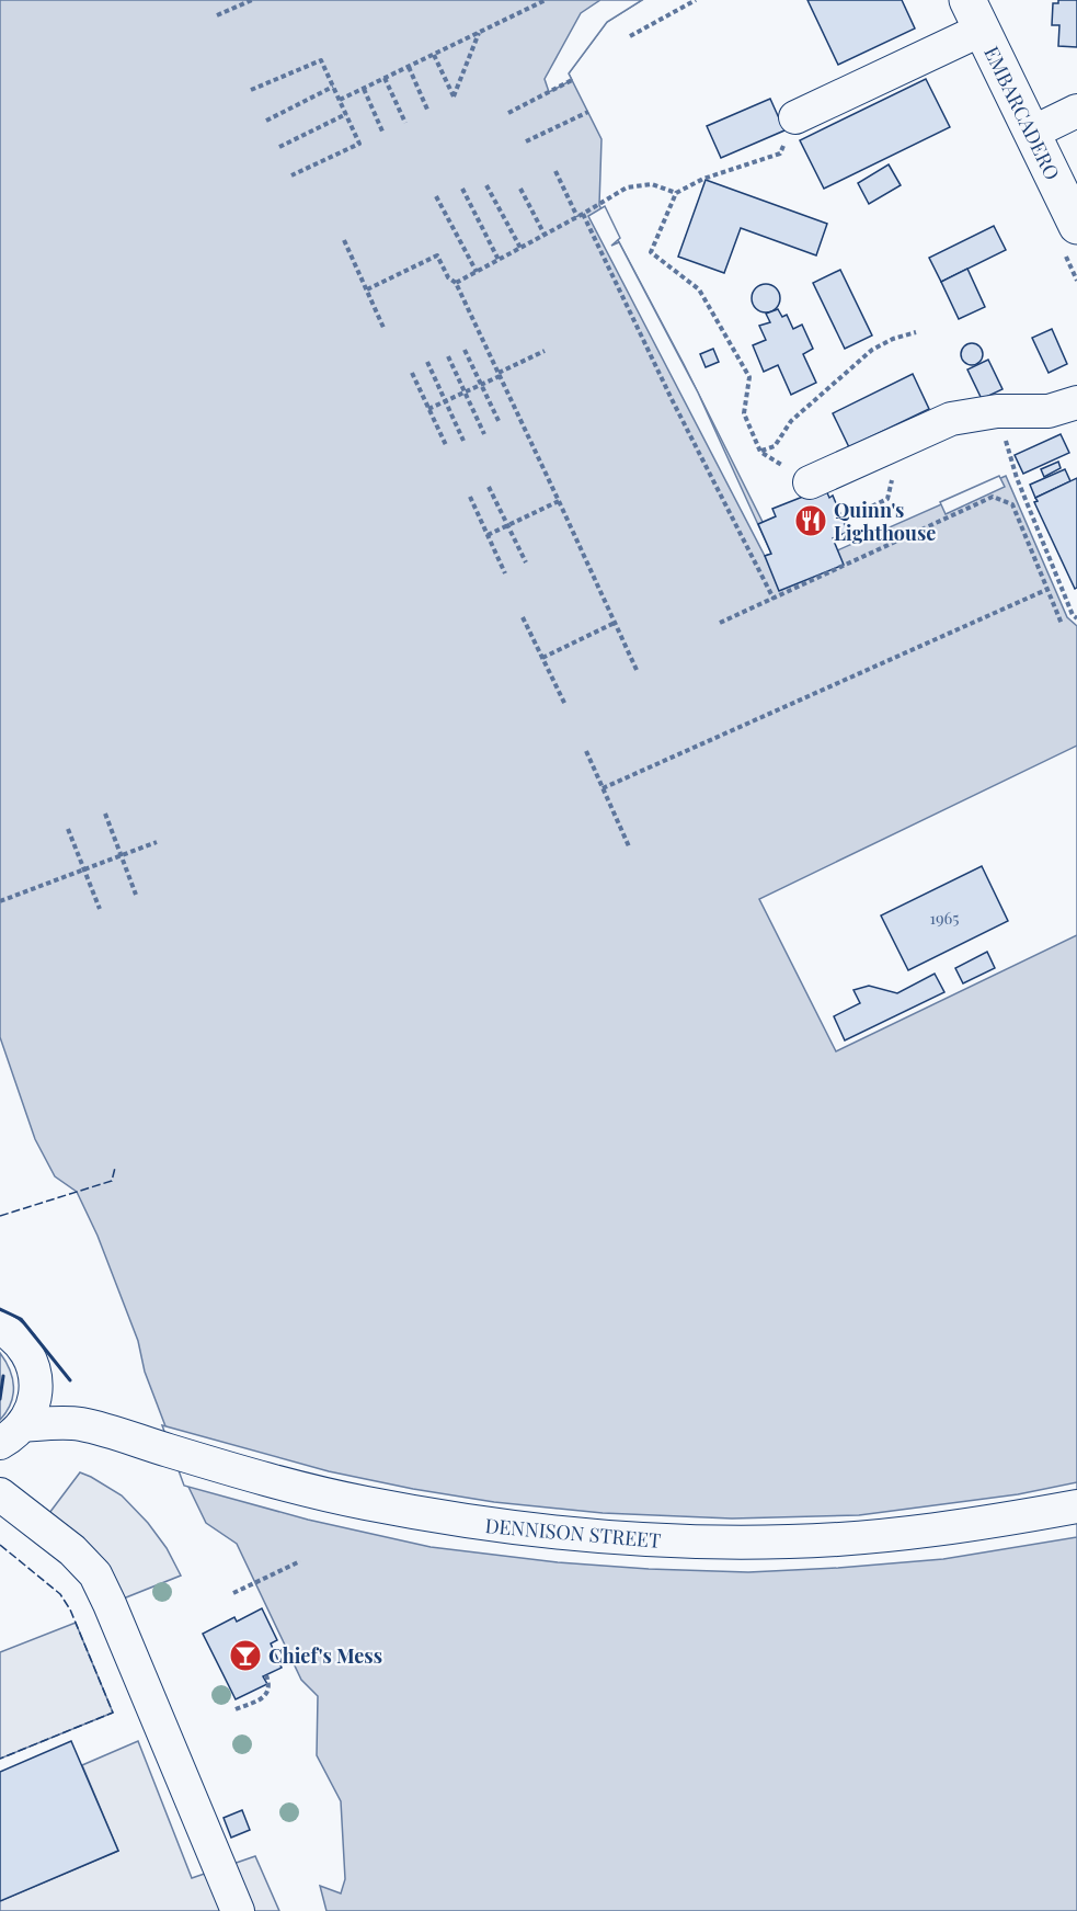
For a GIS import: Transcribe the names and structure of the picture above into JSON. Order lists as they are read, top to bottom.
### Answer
{
  "streets": {
    "main road": ["EMBARCADERO"],
    "street": ["DENNISON STREET"]
  },
  "places": {
    "restaurant": ["Quinn's Lighthouse"],
    "bar": ["Chief's Mess"]
  },
  "house_numbers": ["1965"]
}
